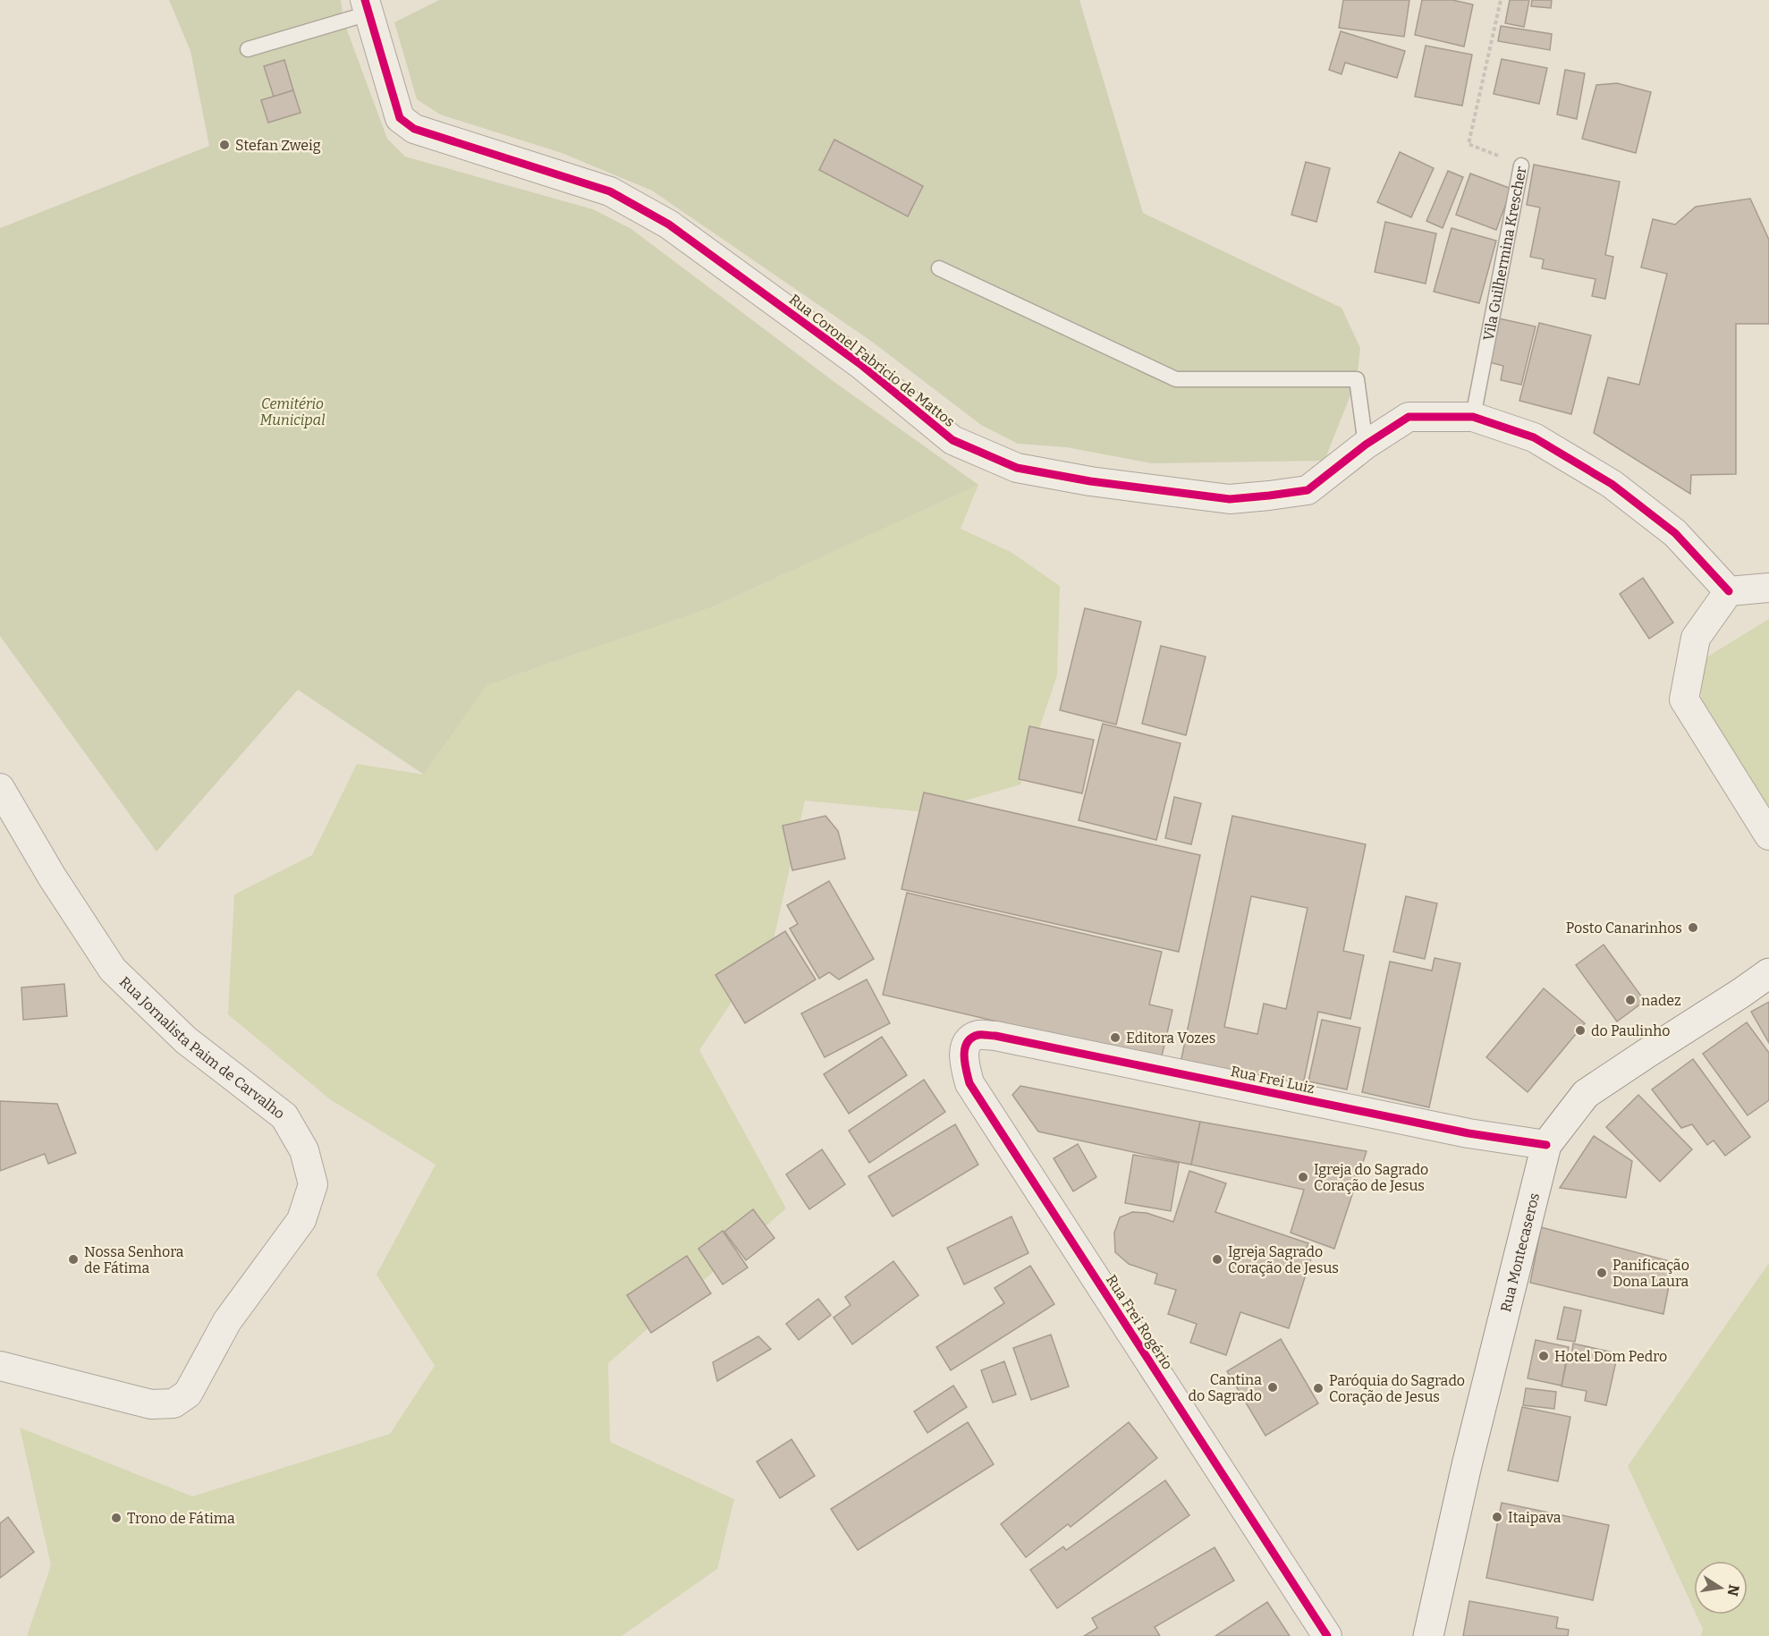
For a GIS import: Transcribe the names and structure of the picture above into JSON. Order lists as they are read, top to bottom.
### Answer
{
  "streets": {
    "main road": ["Rua Montecaseros"],
    "street": [
      "Rua Coronel Fabricio de Mattos",
      "Rua Jornalista Paim de Carvalho",
      "Rua Frei Luiz",
      "Rua Frei Rogério"
    ],
    "lane": ["Vila Guilhermina Krescher"]
  },
  "crossings": [
    ["Vila Guilhermina Krescher", "Rua Coronel Fabricio de Mattos"],
    ["Rua Frei Luiz", "Rua Montecaseros"],
    ["Rua Frei Luiz", "Rua Frei Rogério"]
  ],
  "parks": ["Cemitério Municipal"],
  "places": [
    "Stefan Zweig",
    "Posto Canarinhos",
    "nadez",
    "do Paulinho",
    "Editora Vozes",
    "Igreja do Sagrado Coração de Jesus",
    "Nossa Senhora de Fátima",
    "Igreja Sagrado Coração de Jesus",
    "Panificação Dona Laura",
    "Hotel Dom Pedro",
    "Cantina do Sagrado",
    "Paróquia do Sagrado Coração de Jesus",
    "Itaipava",
    "Trono de Fátima"
  ],
  "north": "right"
}
